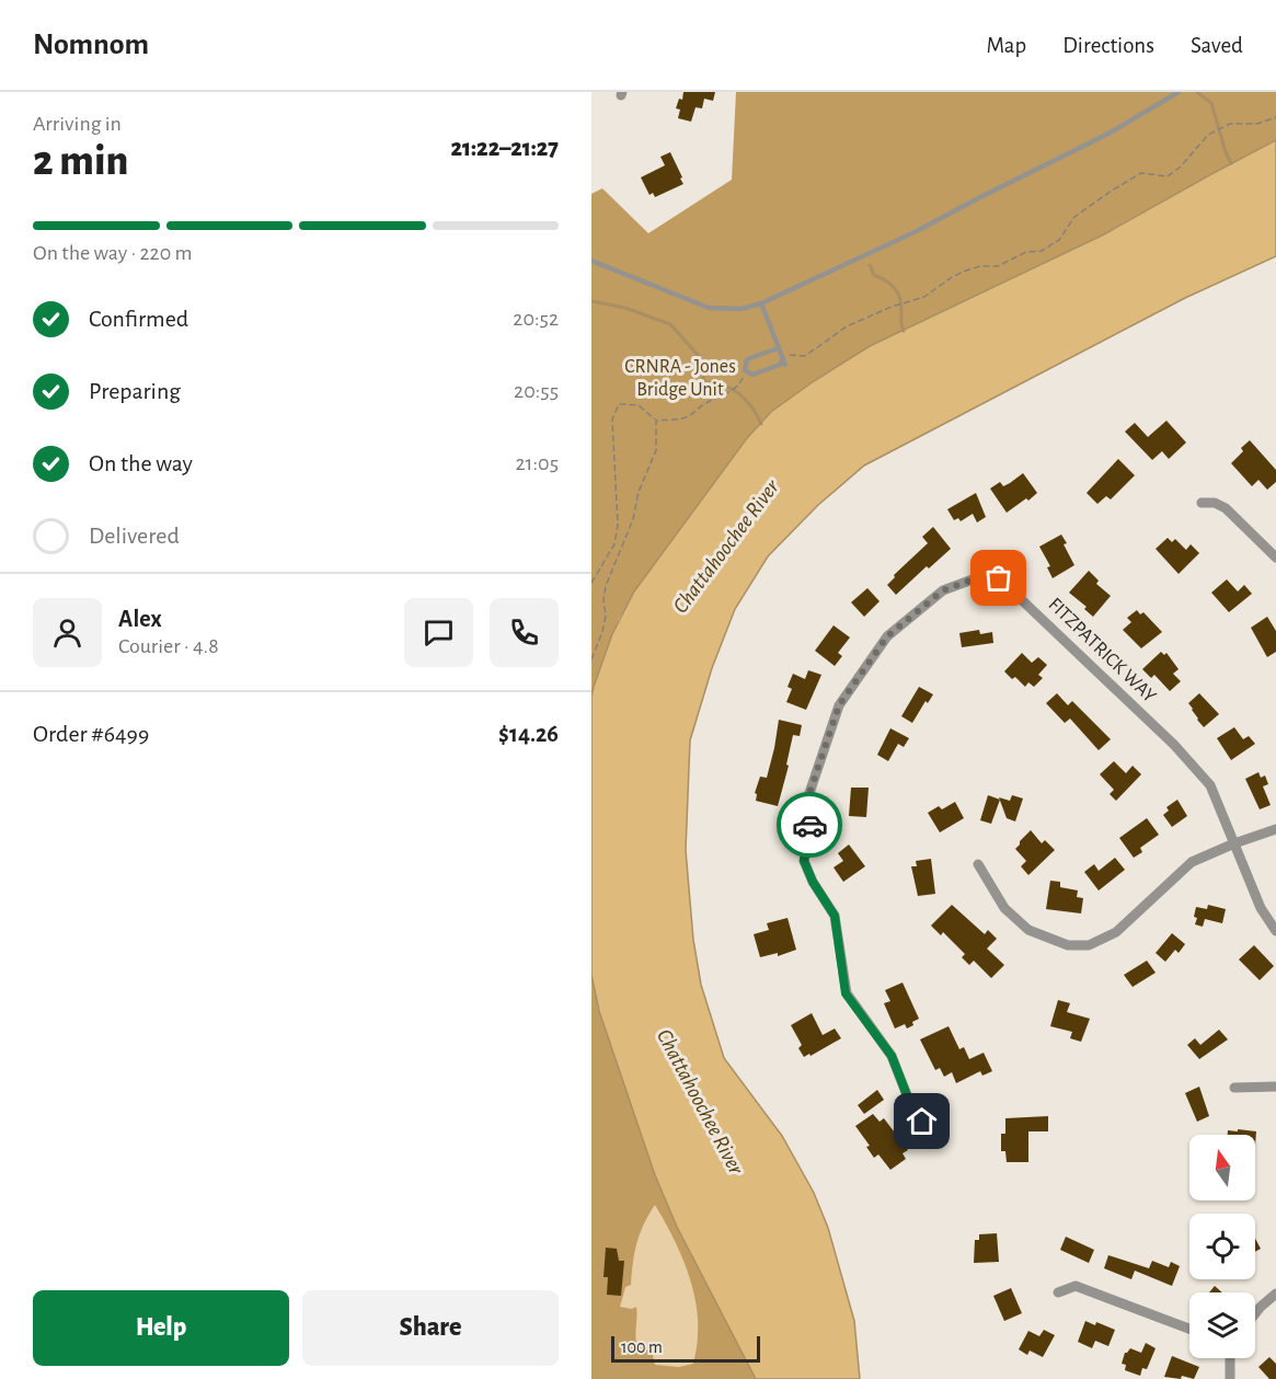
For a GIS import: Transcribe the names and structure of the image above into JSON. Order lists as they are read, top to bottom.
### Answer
{
  "streets": {
    "street": ["FITZPATRICK WAY"]
  },
  "water": ["Chattahoochee River"],
  "parks": ["CRNRA - Jones Bridge Unit"],
  "scale_bar": "100 m",
  "north": "top",
  "page": {
    "header": "Nomnom",
    "nav": ["Map", "Directions", "Saved"],
    "heading": ["2 min", "Arriving in", "21:22–21:27"],
    "panel": [
      "Alex",
      "Courier · 4.8",
      "Order #6499",
      "$14.26"
    ],
    "bar": "On the way · 220 m",
    "list": [
      ["Confirmed", "20:52"],
      ["Preparing", "20:55"],
      ["On the way", "21:05"],
      "Delivered"
    ],
    "buttons": ["Help", "Share"],
    "scale": "100 m"
  }
}
